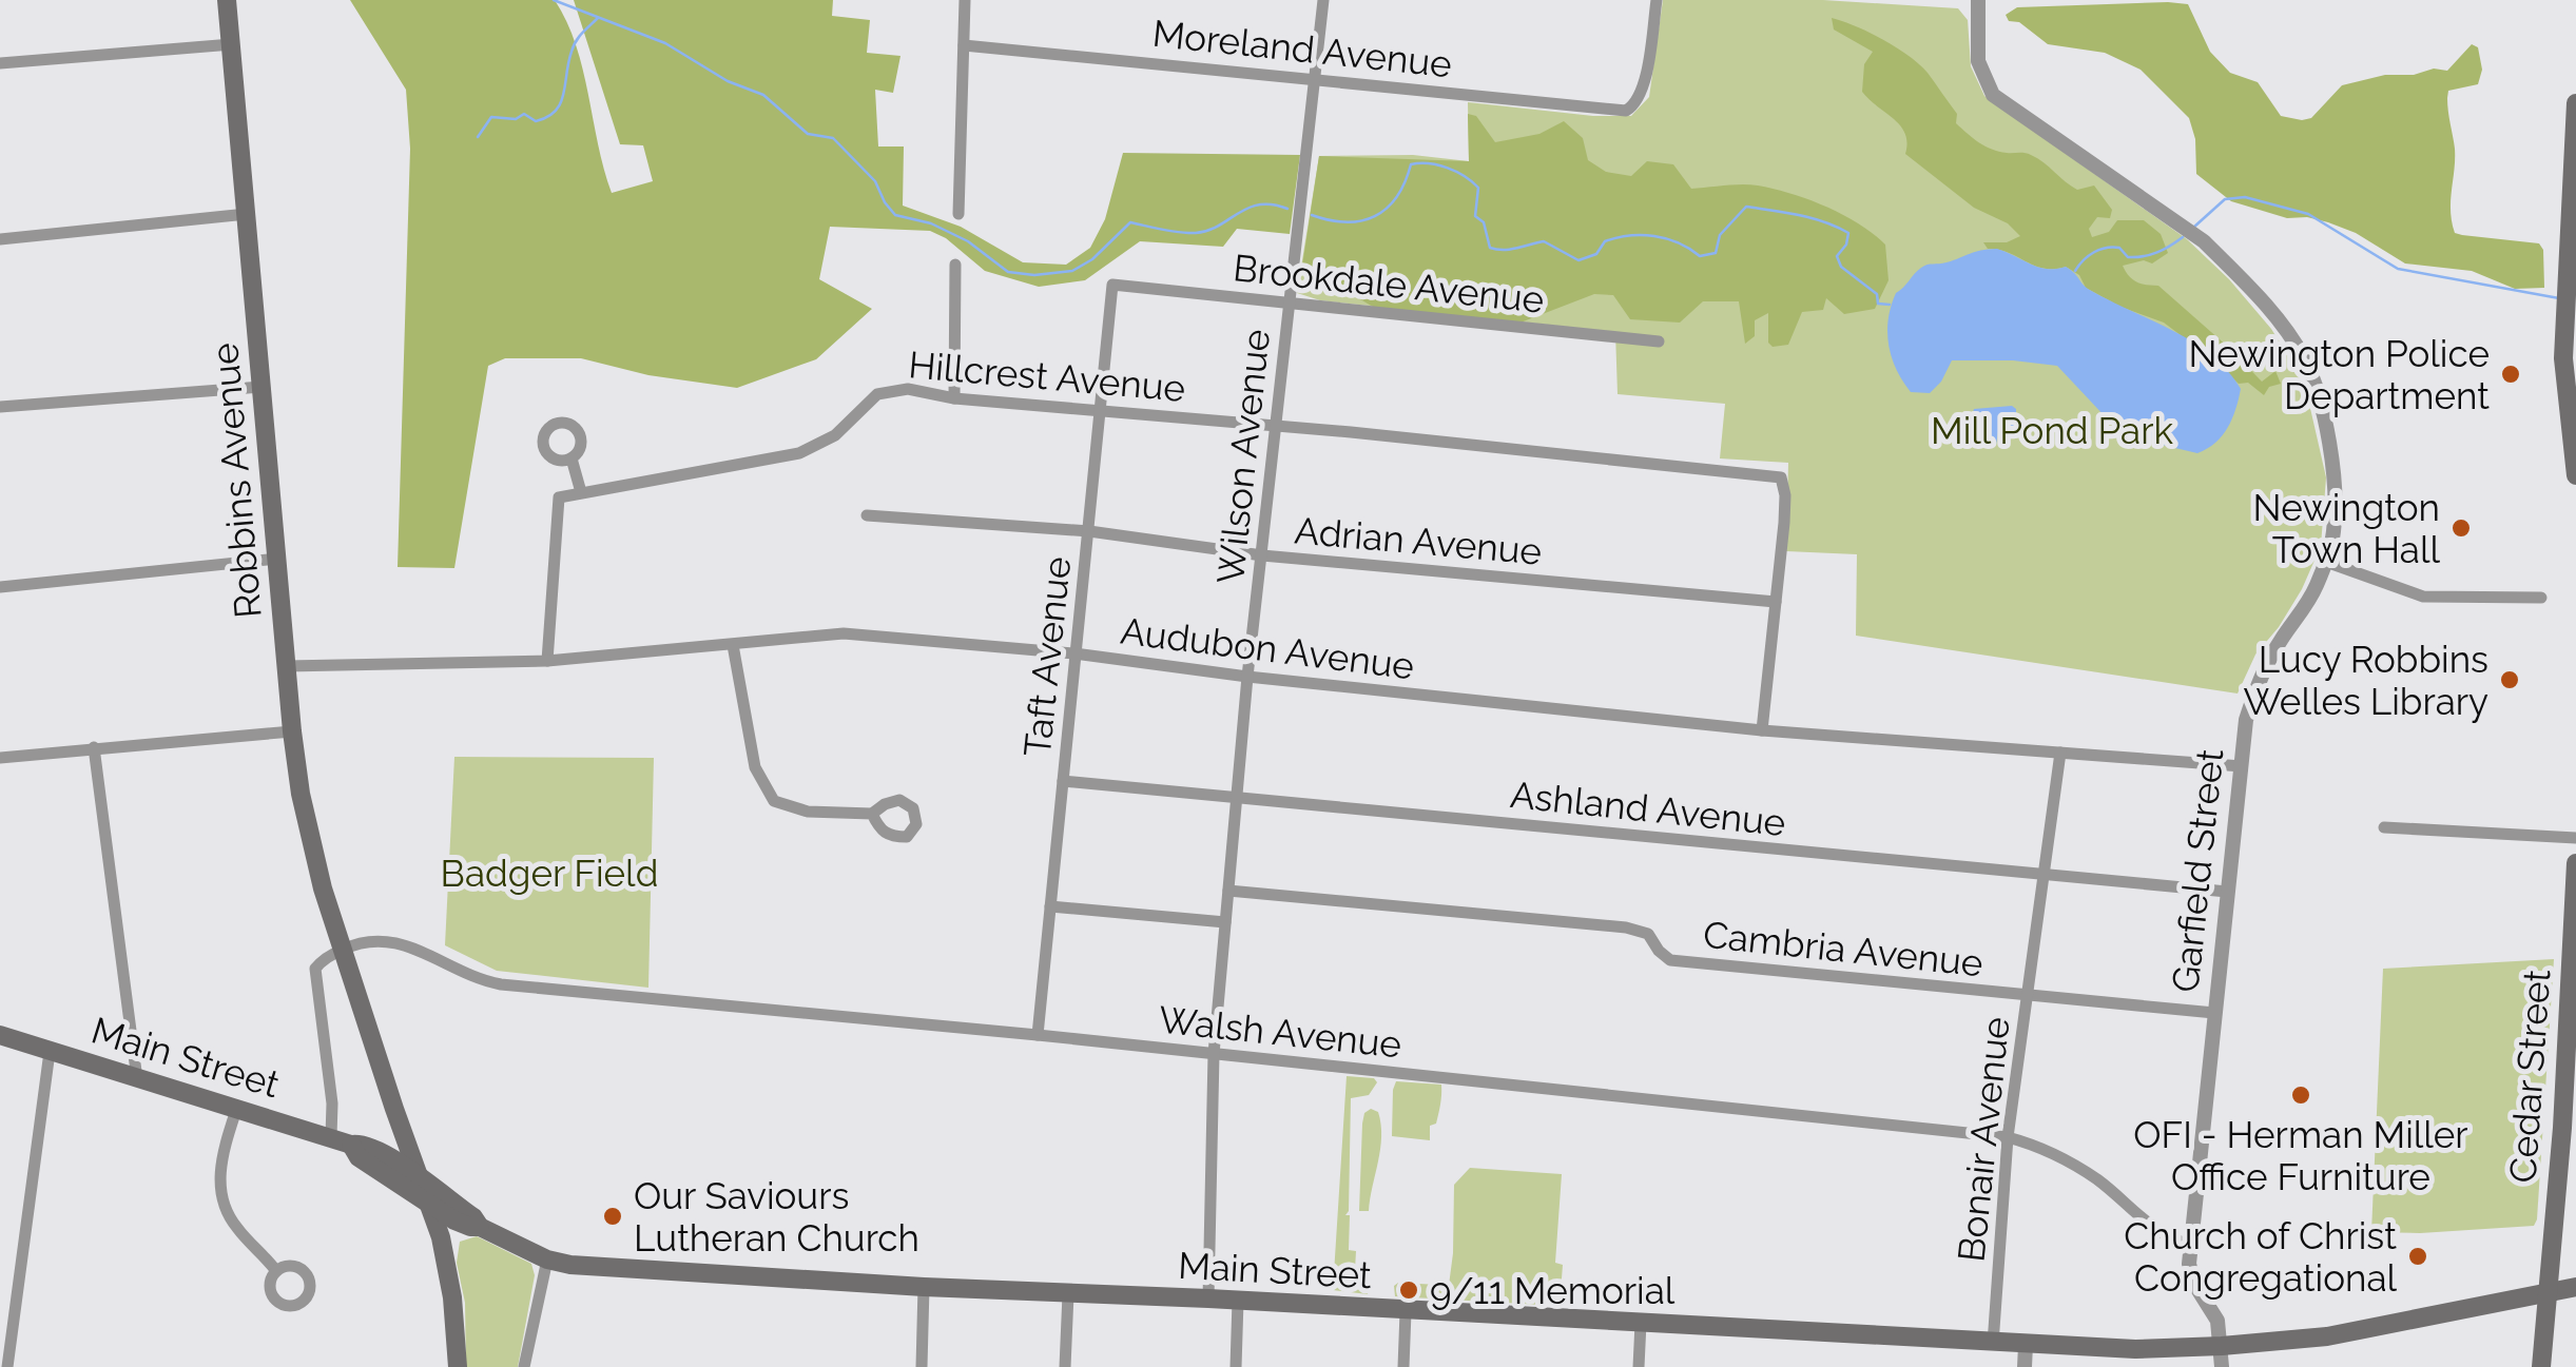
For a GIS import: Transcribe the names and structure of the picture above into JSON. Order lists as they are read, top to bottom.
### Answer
{
  "streets": {
    "main road": ["Robbins Avenue", "Main Street", "Cedar Street"],
    "street": [
      "Moreland Avenue",
      "Brookdale Avenue",
      "Hillcrest Avenue",
      "Wilson Avenue",
      "Adrian Avenue",
      "Audubon Avenue",
      "Taft Avenue",
      "Ashland Avenue",
      "Garfield Street",
      "Cambria Avenue",
      "Walsh Avenue",
      "Bonair Avenue"
    ]
  },
  "crossings": [
    ["Moreland Avenue", "Wilson Avenue"],
    ["Brookdale Avenue", "Wilson Avenue"],
    ["Brookdale Avenue", "Taft Avenue"],
    ["Hillcrest Avenue", "Wilson Avenue"],
    ["Hillcrest Avenue", "Adrian Avenue"],
    ["Hillcrest Avenue", "Taft Avenue"],
    ["Wilson Avenue", "Adrian Avenue"],
    ["Wilson Avenue", "Audubon Avenue"],
    ["Wilson Avenue", "Ashland Avenue"],
    ["Wilson Avenue", "Cambria Avenue"],
    ["Wilson Avenue", "Walsh Avenue"],
    ["Wilson Avenue", "Main Street"],
    ["Robbins Avenue", "Audubon Avenue"],
    ["Robbins Avenue", "Walsh Avenue"],
    ["Robbins Avenue", "Main Street"],
    ["Adrian Avenue", "Taft Avenue"],
    ["Audubon Avenue", "Taft Avenue"],
    ["Audubon Avenue", "Garfield Street"],
    ["Audubon Avenue", "Bonair Avenue"],
    ["Taft Avenue", "Ashland Avenue"],
    ["Taft Avenue", "Walsh Avenue"],
    ["Ashland Avenue", "Garfield Street"],
    ["Ashland Avenue", "Bonair Avenue"],
    ["Garfield Street", "Cambria Avenue"],
    ["Garfield Street", "Walsh Avenue"],
    ["Garfield Street", "Main Street"],
    ["Cambria Avenue", "Bonair Avenue"],
    ["Walsh Avenue", "Bonair Avenue"],
    ["Main Street", "Cedar Street"],
    ["Main Street", "Bonair Avenue"]
  ],
  "parks": ["Mill Pond Park", "Badger Field"],
  "places": [
    "Newington Police Department",
    "Newington Town Hall",
    "Lucy Robbins Welles Library",
    "OFI - Herman Miller Office Furniture",
    "Our Saviours Lutheran Church",
    "Church of Christ Congregational",
    "9/11 Memorial"
  ]
}
